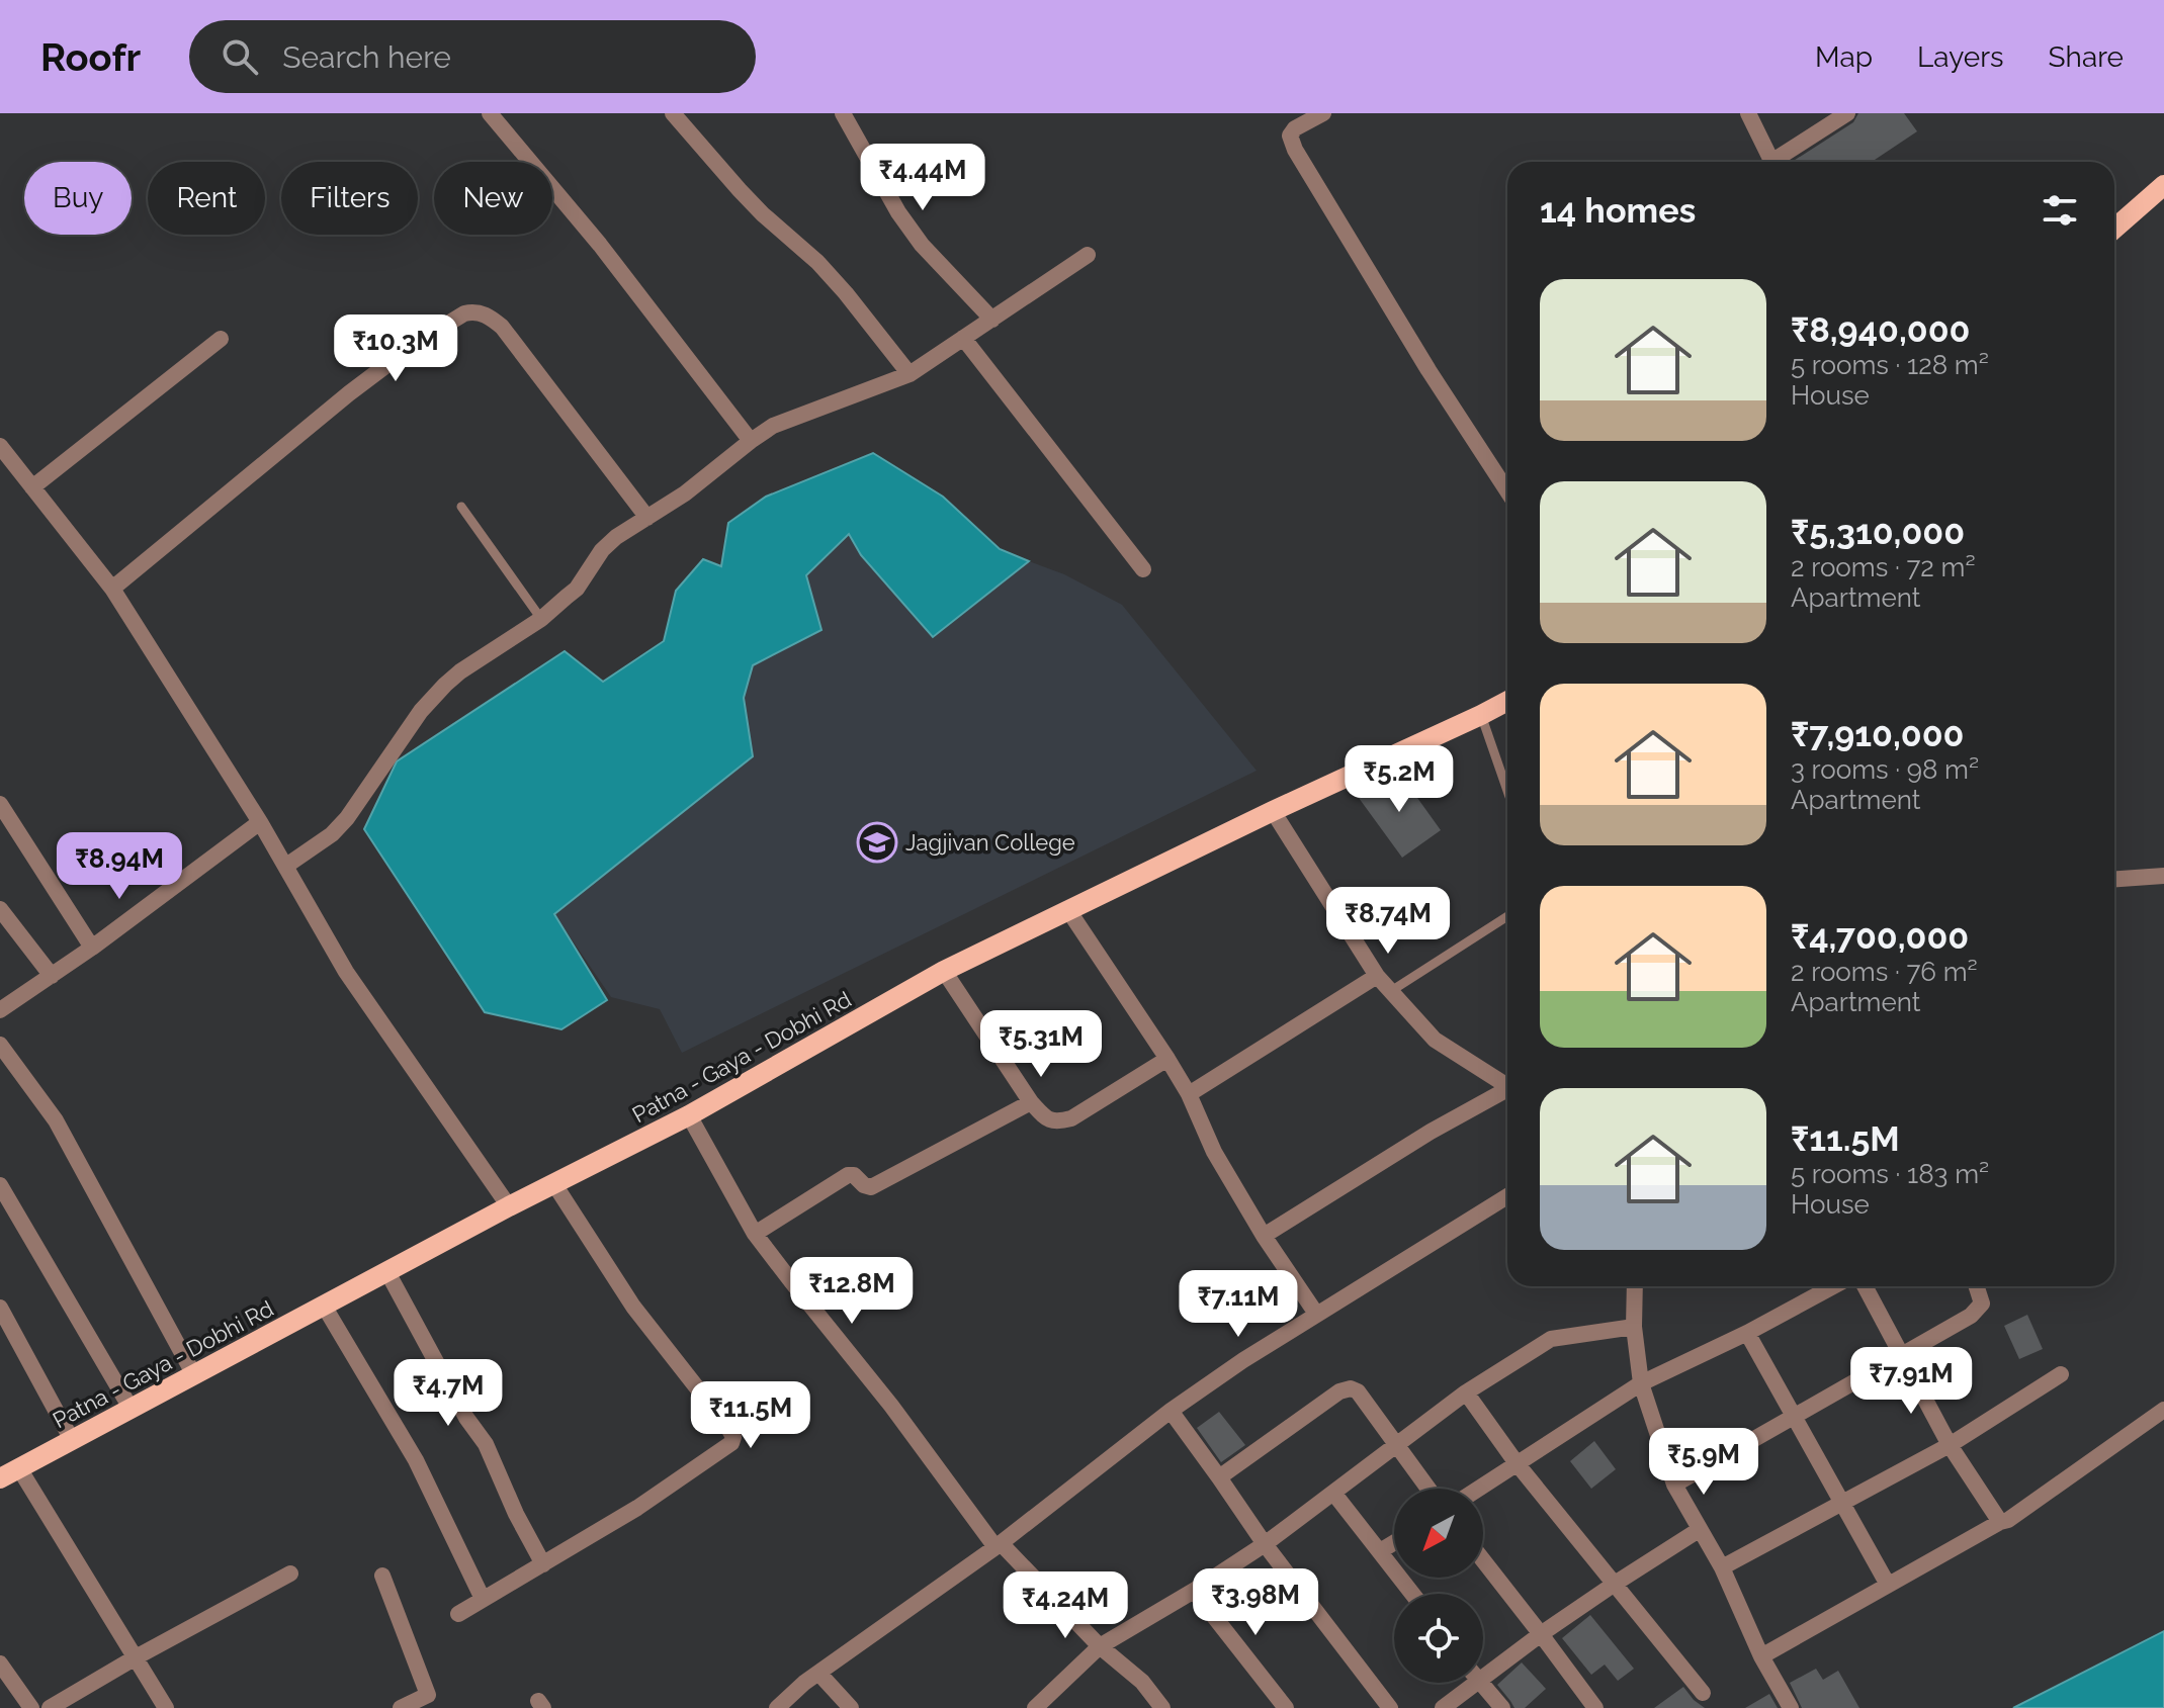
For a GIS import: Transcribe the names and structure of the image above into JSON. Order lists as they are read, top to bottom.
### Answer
{
  "streets": {
    "main road": ["Patna - Gaya - Dobhi Rd"]
  },
  "places": {
    "school or university": ["Jagjivan College"]
  },
  "north": "bottom left",
  "page": {
    "header": "Roofr",
    "search": "Search here",
    "nav": ["Map", "Layers", "Share"],
    "price": [
      "₹4.44M",
      "₹10.3M",
      "₹5.2M",
      "₹8.94M",
      "₹8.74M",
      "₹5.31M",
      "₹12.8M",
      "₹7.11M",
      "₹7.91M",
      "₹4.7M",
      "₹11.5M",
      "₹5.9M",
      "₹3.98M",
      "₹4.24M"
    ],
    "chip": [
      "Buy",
      "Rent",
      "Filters",
      "New"
    ],
    "heading": "14 homes",
    "list": [
      {
        "name": "₹8,940,000",
        "note": "5 rooms · 128 m² · House"
      },
      {
        "name": "₹5,310,000",
        "note": "2 rooms · 72 m² · Apartment"
      },
      {
        "name": "₹7,910,000",
        "note": "3 rooms · 98 m² · Apartment"
      },
      {
        "name": "₹4,700,000",
        "note": "2 rooms · 76 m² · Apartment"
      },
      {
        "name": "₹11.5M",
        "note": "5 rooms · 183 m² · House"
      }
    ]
  }
}
